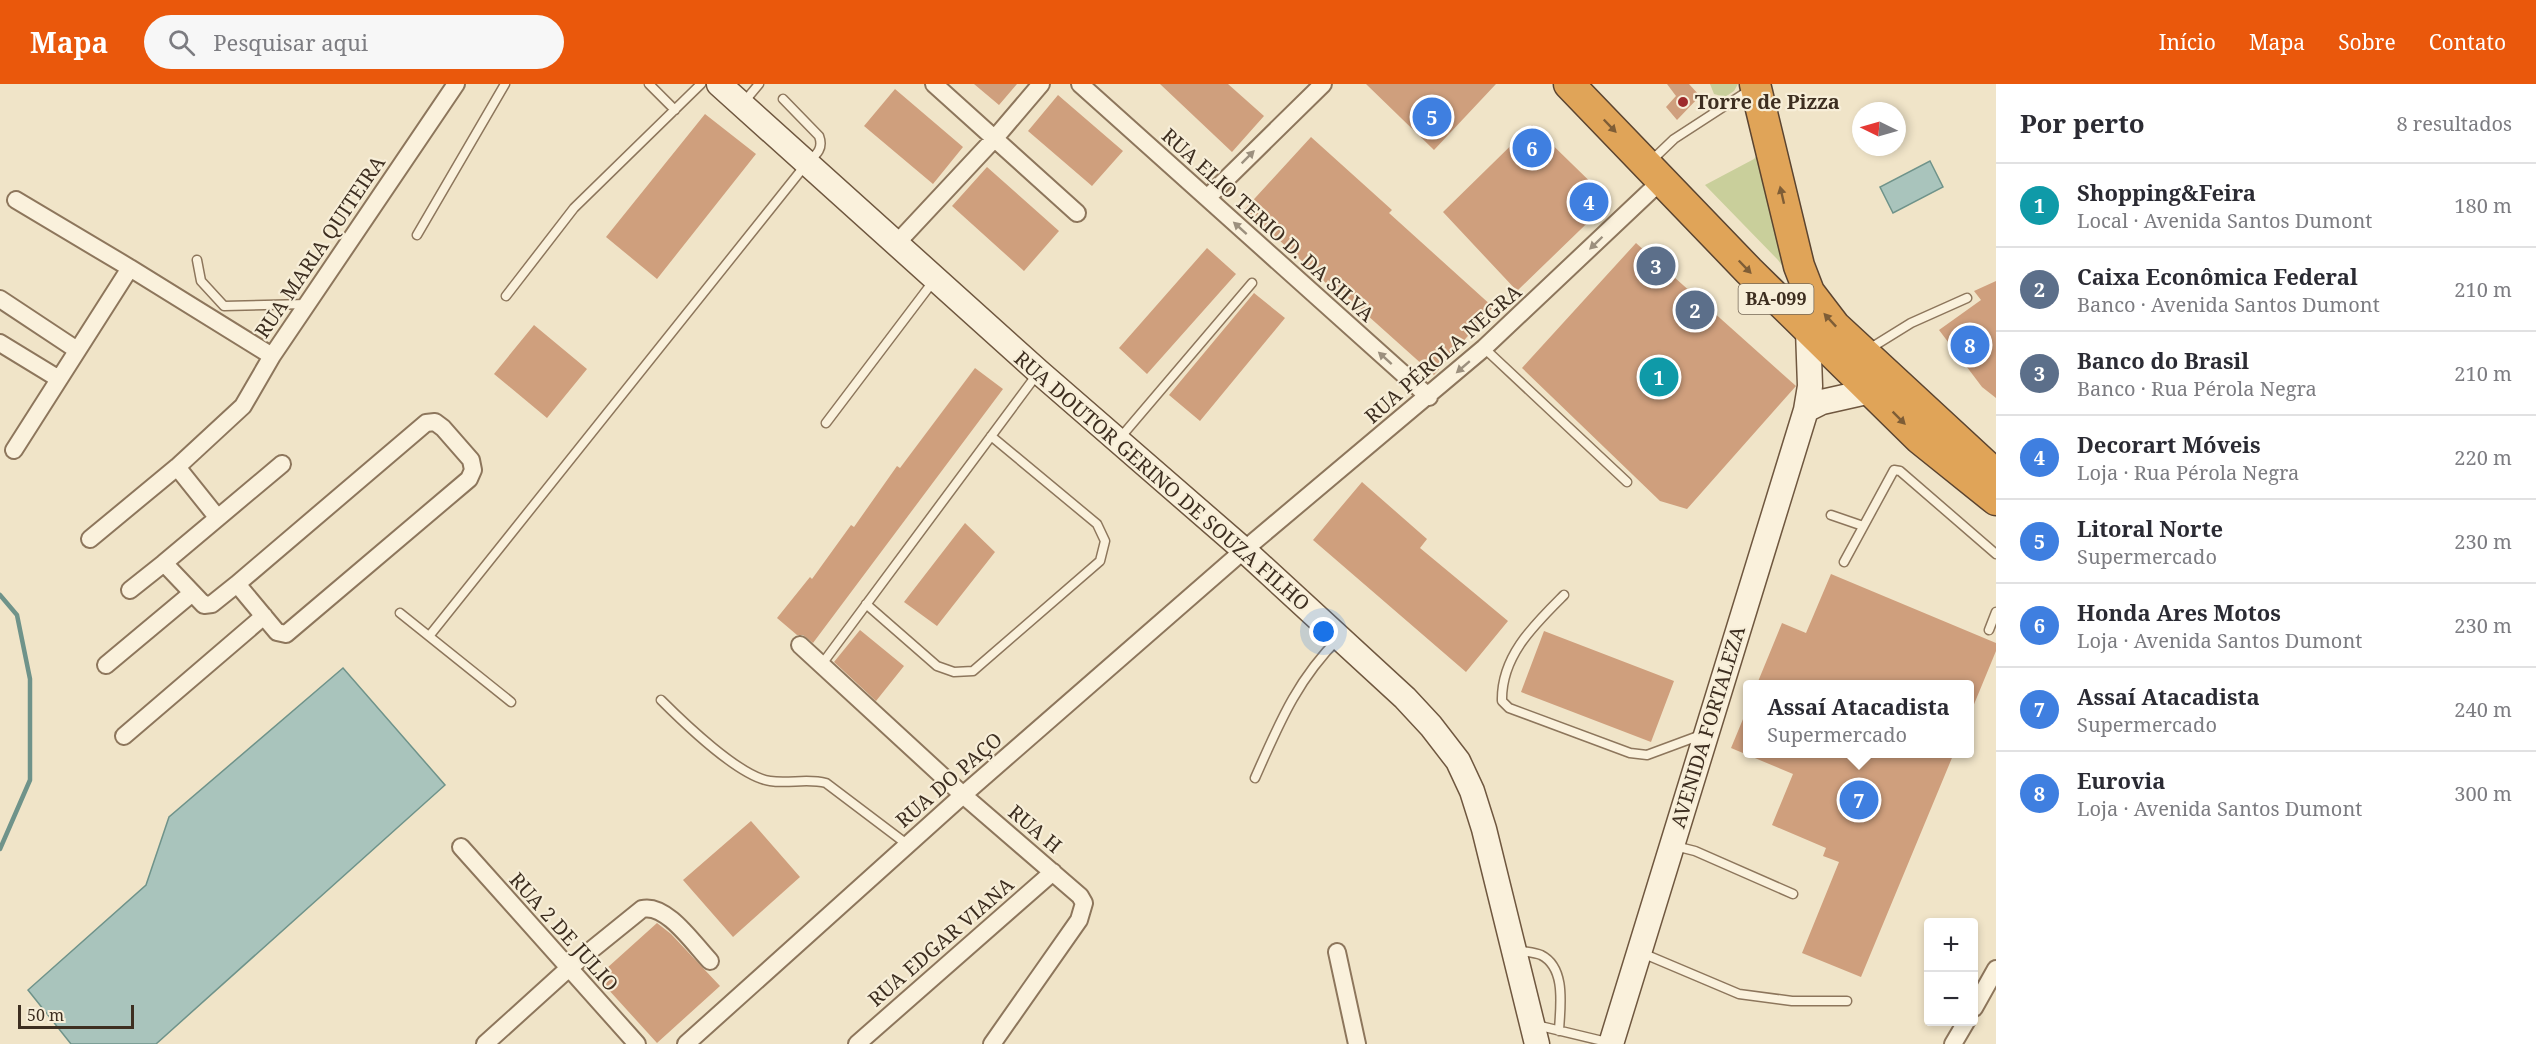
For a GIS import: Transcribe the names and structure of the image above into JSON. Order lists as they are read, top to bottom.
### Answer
{
  "streets": {
    "highway": ["BA-099"],
    "main road": ["RUA DOUTOR GERINO DE SOUZA FILHO", "AVENIDA FORTALEZA"],
    "street": [
      "RUA ELIO TERIO D. DA SILVA",
      "RUA MARIA QUITEIRA",
      "RUA PÉROLA NEGRA",
      "RUA DO PAÇO",
      "RUA H",
      "RUA 2 DE JULIO",
      "RUA EDGAR VIANA"
    ]
  },
  "crossings": [
    ["RUA ELIO TERIO D. DA SILVA", "RUA PÉROLA NEGRA"],
    ["BA-099", "RUA PÉROLA NEGRA"],
    ["BA-099", "AVENIDA FORTALEZA"],
    ["RUA PÉROLA NEGRA", "RUA DOUTOR GERINO DE SOUZA FILHO"],
    ["RUA PÉROLA NEGRA", "RUA DO PAÇO"],
    ["RUA DOUTOR GERINO DE SOUZA FILHO", "RUA DO PAÇO"],
    ["RUA DO PAÇO", "RUA H"],
    ["RUA H", "RUA EDGAR VIANA"]
  ],
  "one_way": ["RUA ELIO TERIO D. DA SILVA", "RUA PÉROLA NEGRA"],
  "places": ["Torre de Pizza"],
  "scale_bar": "50 m",
  "north": "left",
  "page": {
    "header": "Mapa",
    "search": "Pesquisar aqui",
    "nav": [
      "Início",
      "Mapa",
      "Sobre",
      "Contato"
    ],
    "heading": ["Por perto", "8 resultados"],
    "pins": [
      "5",
      "6",
      "4",
      "3",
      "2",
      "8",
      "1",
      "7"
    ],
    "list": [
      {
        "mark": "1",
        "name": "Shopping&Feira",
        "note": "Local · Avenida Santos Dumont",
        "value": "180 m"
      },
      {
        "mark": "2",
        "name": "Caixa Econômica Federal",
        "note": "Banco · Avenida Santos Dumont",
        "value": "210 m"
      },
      {
        "mark": "3",
        "name": "Banco do Brasil",
        "note": "Banco · Rua Pérola Negra",
        "value": "210 m"
      },
      {
        "mark": "4",
        "name": "Decorart Móveis",
        "note": "Loja · Rua Pérola Negra",
        "value": "220 m"
      },
      {
        "mark": "5",
        "name": "Litoral Norte",
        "note": "Supermercado",
        "value": "230 m"
      },
      {
        "mark": "6",
        "name": "Honda Ares Motos",
        "note": "Loja · Avenida Santos Dumont",
        "value": "230 m"
      },
      {
        "mark": "7",
        "name": "Assaí Atacadista",
        "note": "Supermercado",
        "value": "240 m"
      },
      {
        "mark": "8",
        "name": "Eurovia",
        "note": "Loja · Avenida Santos Dumont",
        "value": "300 m"
      }
    ],
    "popup": ["Assaí Atacadista", "Supermercado"],
    "map_buttons": ["+", "−"],
    "scale": "50 m"
  }
}
